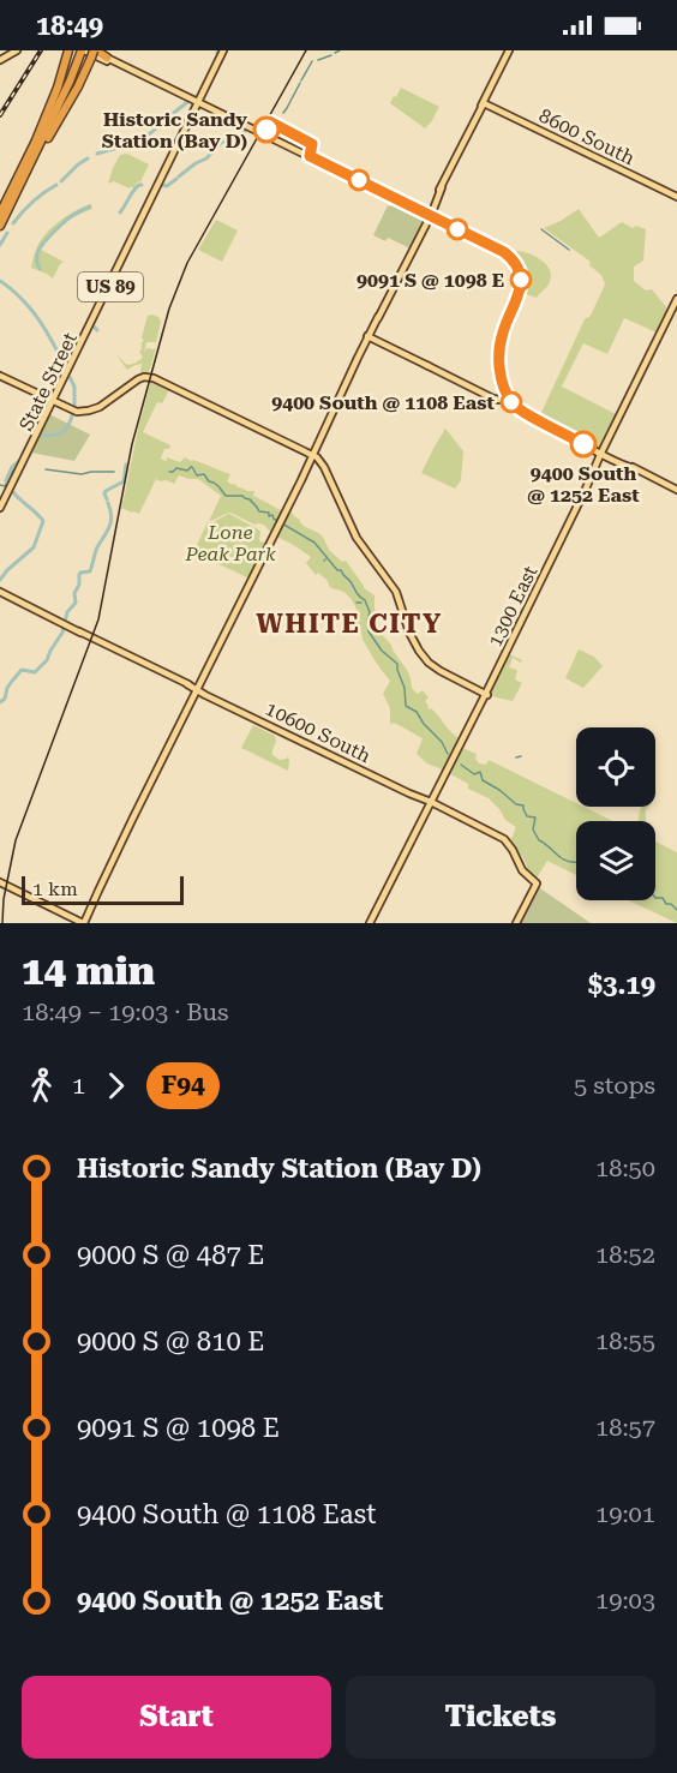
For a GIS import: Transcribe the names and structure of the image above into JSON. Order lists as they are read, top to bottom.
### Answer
{
  "streets": {
    "main road": [
      "8600 South",
      "US 89",
      "State Street",
      "1300 East",
      "10600 South"
    ]
  },
  "crossings": [
    ["1300 East", "10600 South"]
  ],
  "districts": ["WHITE CITY"],
  "parks": ["Lone Peak Park"],
  "places": [
    "Historic Sandy Station (Bay D)",
    "9091 S @ 1098 E",
    "9400 South @ 1108 East",
    "9400 South @ 1252 East"
  ],
  "lines": ["bus line F94"],
  "scale_bar": "1 km",
  "page": {
    "status": "18:49",
    "scale": "1 km",
    "heading": ["14 min", "18:49 – 19:03 · Bus", "$3.19"],
    "legs": ["1", "F94", "5 stops"],
    "list": [
      {
        "name": "Historic Sandy Station (Bay D)",
        "value": "18:50"
      },
      {
        "name": "9000 S @ 487 E",
        "value": "18:52"
      },
      {
        "name": "9000 S @ 810 E",
        "value": "18:55"
      },
      {
        "name": "9091 S @ 1098 E",
        "value": "18:57"
      },
      {
        "name": "9400 South @ 1108 East",
        "value": "19:01"
      },
      {
        "name": "9400 South @ 1252 East",
        "value": "19:03"
      }
    ],
    "buttons": ["Start", "Tickets"]
  }
}
